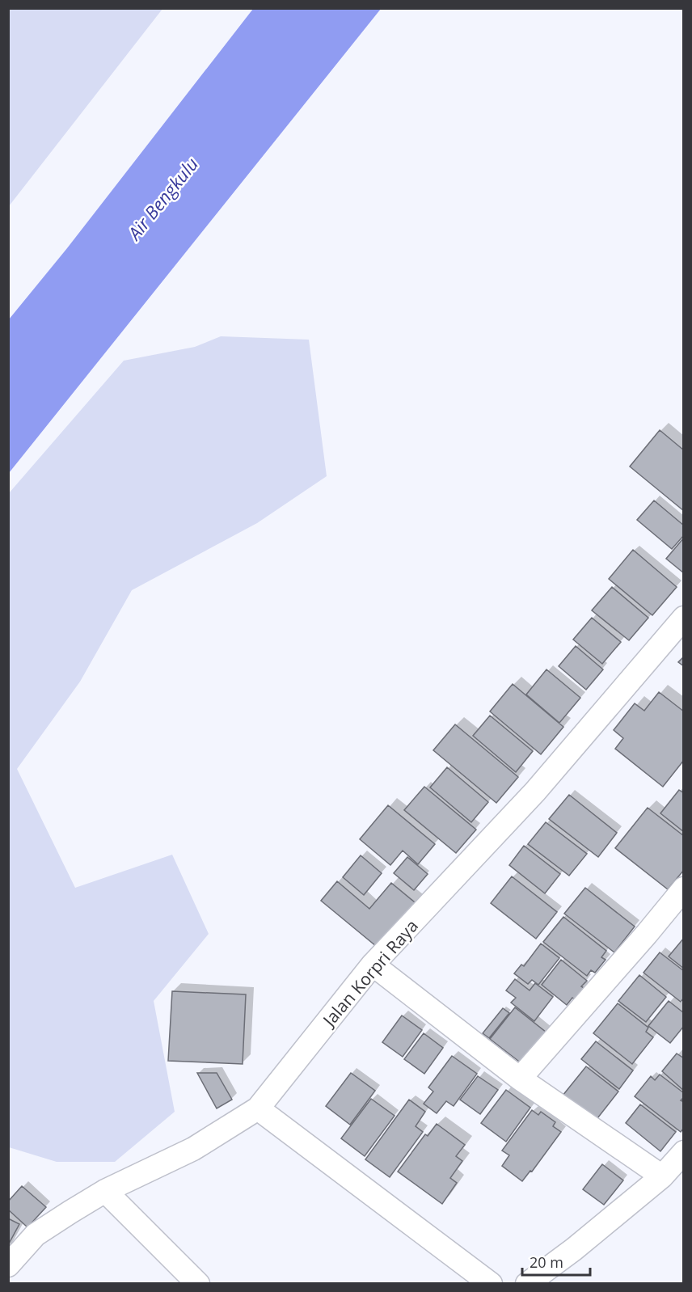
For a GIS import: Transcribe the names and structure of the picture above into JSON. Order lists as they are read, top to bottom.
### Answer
{
  "streets": {
    "street": ["Jalan Korpri Raya"]
  },
  "water": ["Air Bengkulu"],
  "scale_bar": "20 m"
}
